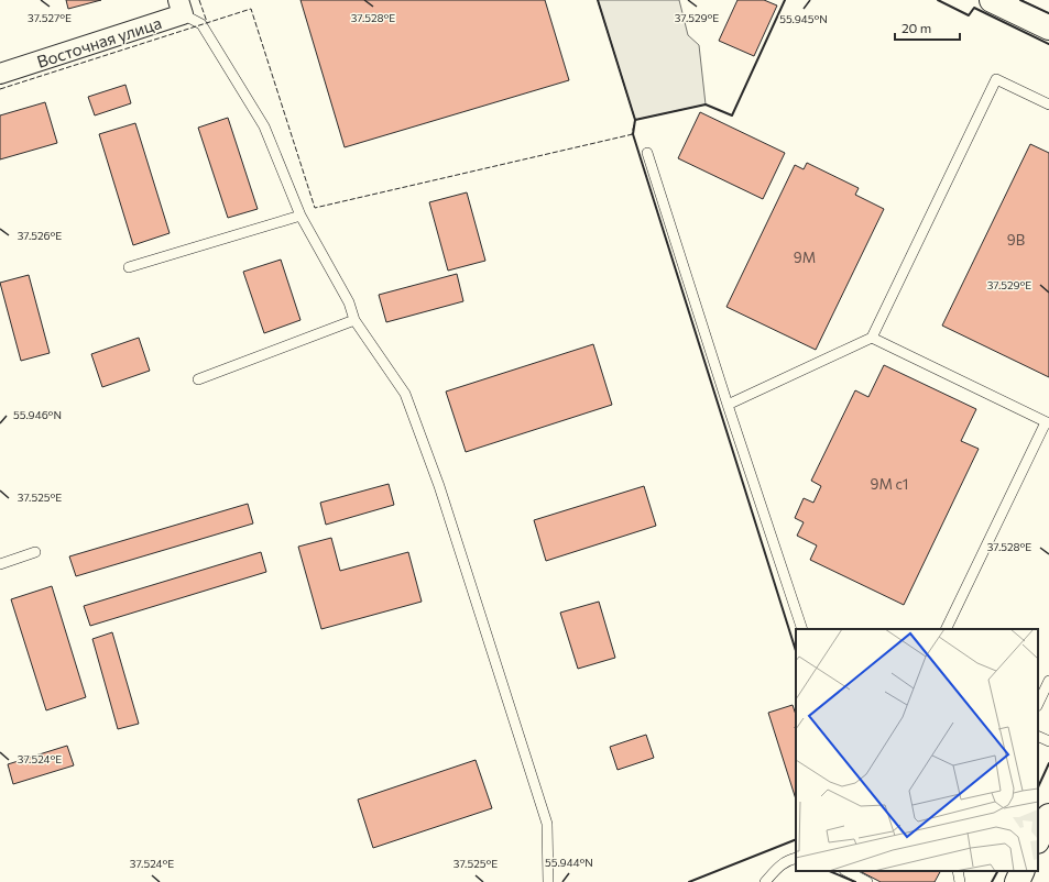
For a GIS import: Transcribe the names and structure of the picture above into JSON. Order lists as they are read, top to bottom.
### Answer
{
  "streets": {
    "street": ["Восточная улица"]
  },
  "house_numbers": ["9В", "9М", "9М с1"],
  "scale_bar": "20 m",
  "coordinates": [
    "37.527°E",
    "37.528°E",
    "37.529°E",
    "55.945°N",
    "37.526°E",
    "55.946°N",
    "37.525°E",
    "37.524°E",
    "55.944°N"
  ]
}
